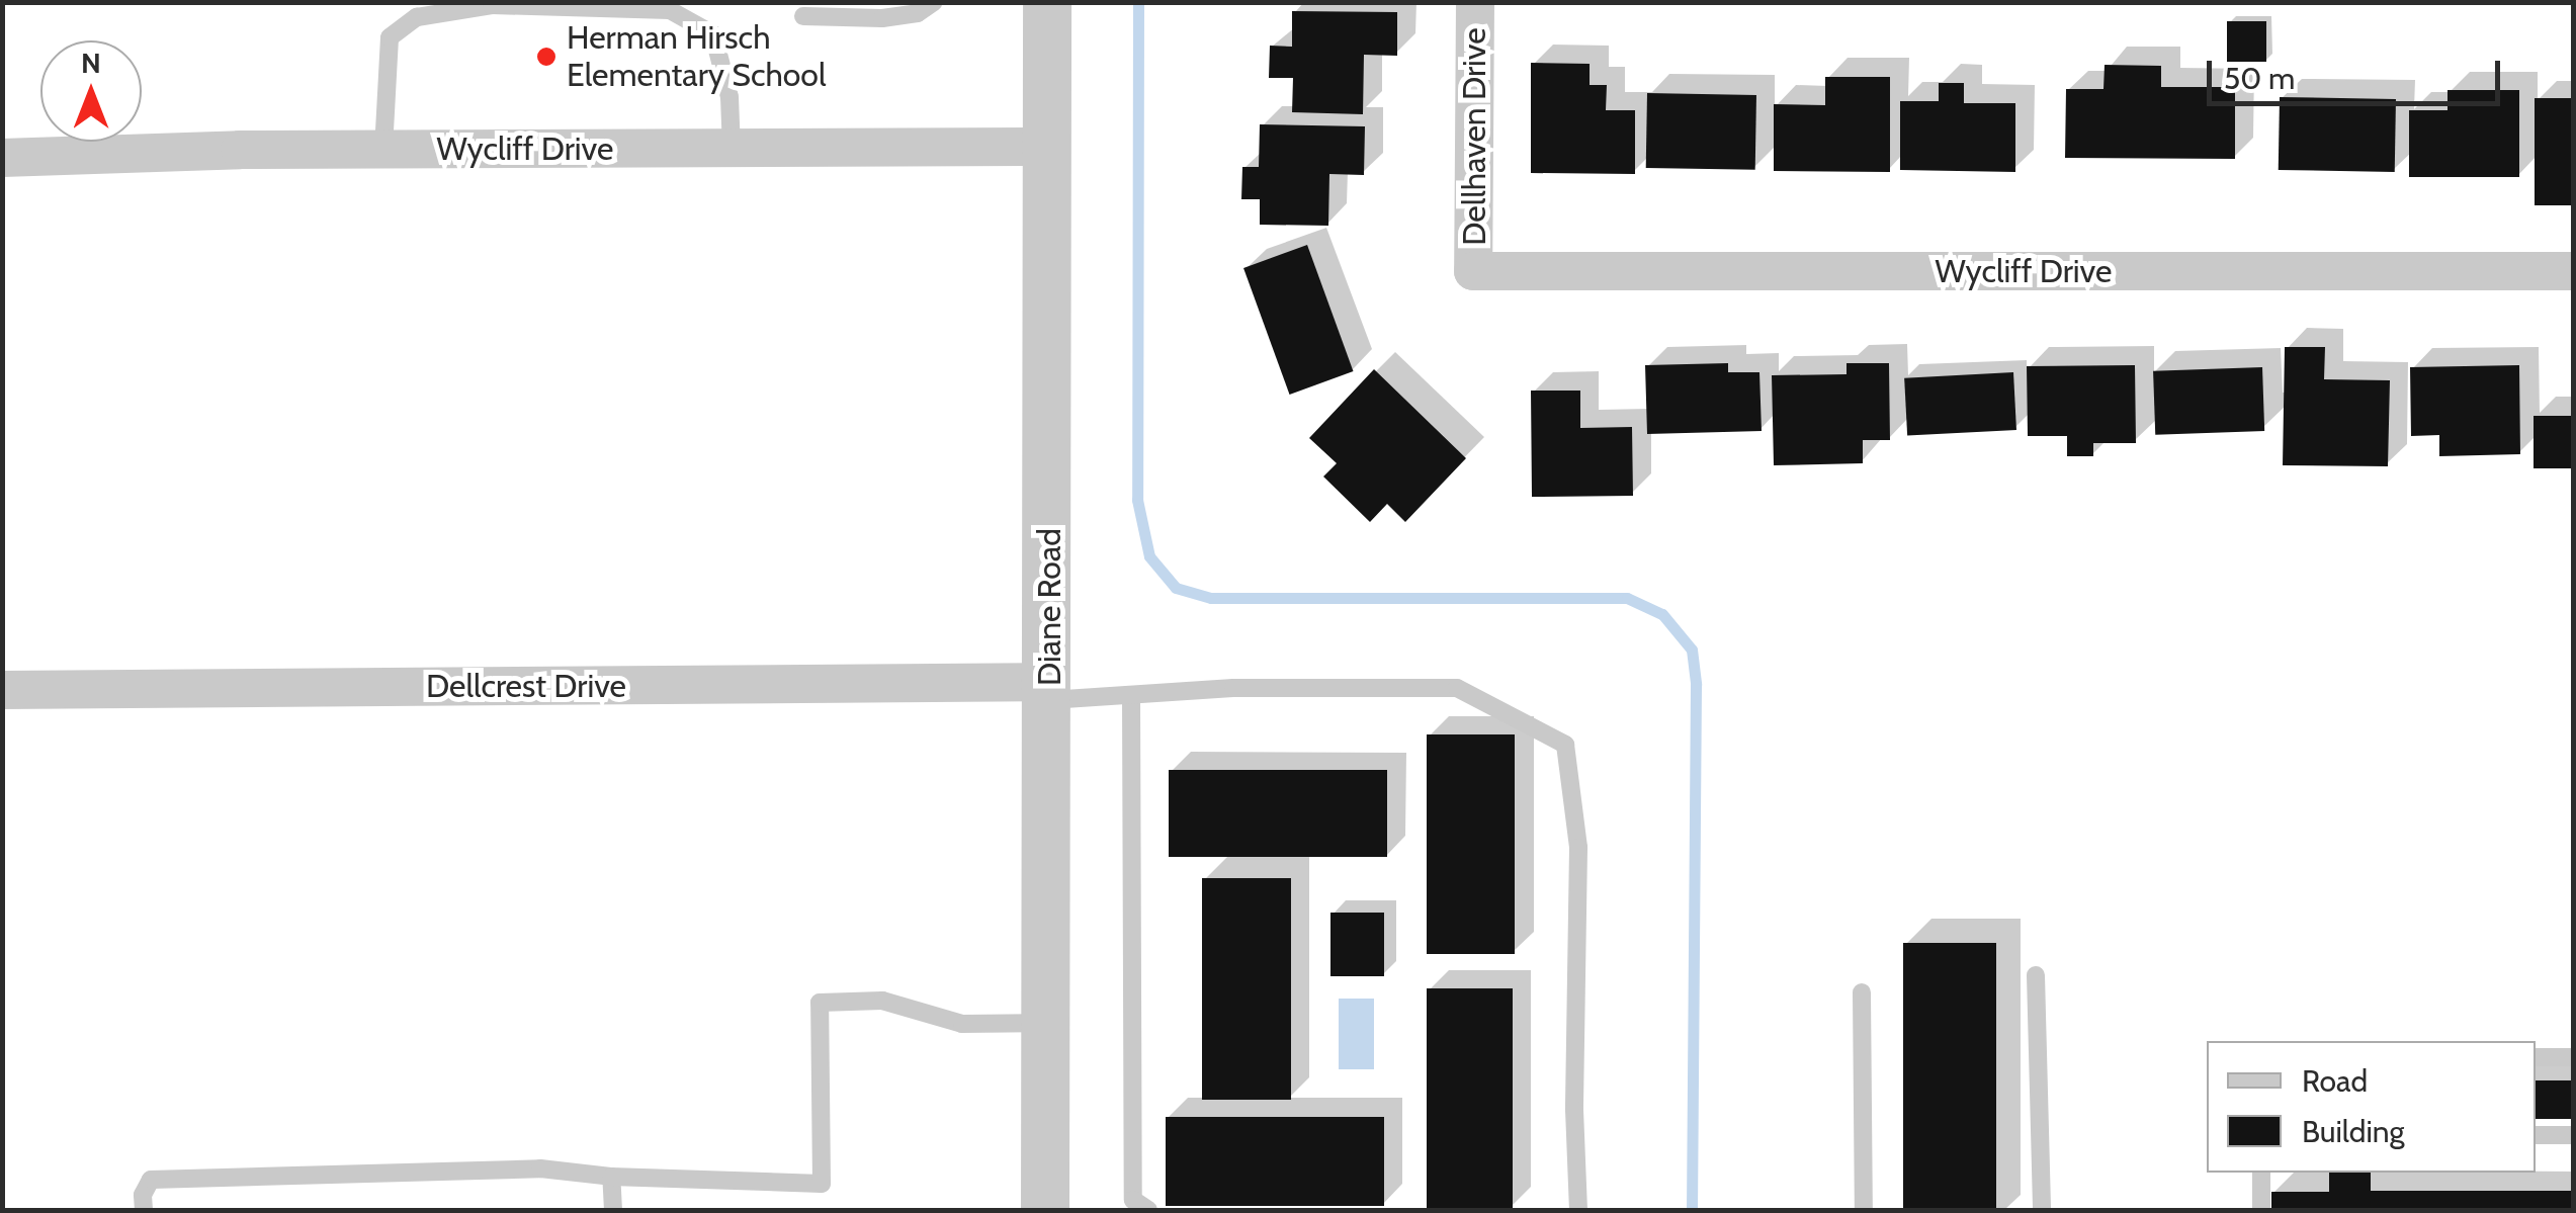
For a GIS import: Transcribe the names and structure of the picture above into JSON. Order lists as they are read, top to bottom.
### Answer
{
  "streets": {
    "street": [
      "Dellhaven Drive",
      "Wycliff Drive",
      "Diane Road",
      "Dellcrest Drive"
    ]
  },
  "crossings": [
    ["Dellhaven Drive", "Wycliff Drive"],
    ["Wycliff Drive", "Diane Road"],
    ["Diane Road", "Dellcrest Drive"]
  ],
  "places": ["Herman Hirsch Elementary School"],
  "legend": ["Road", "Building"],
  "scale_bar": "50 m",
  "north": "top"
}
